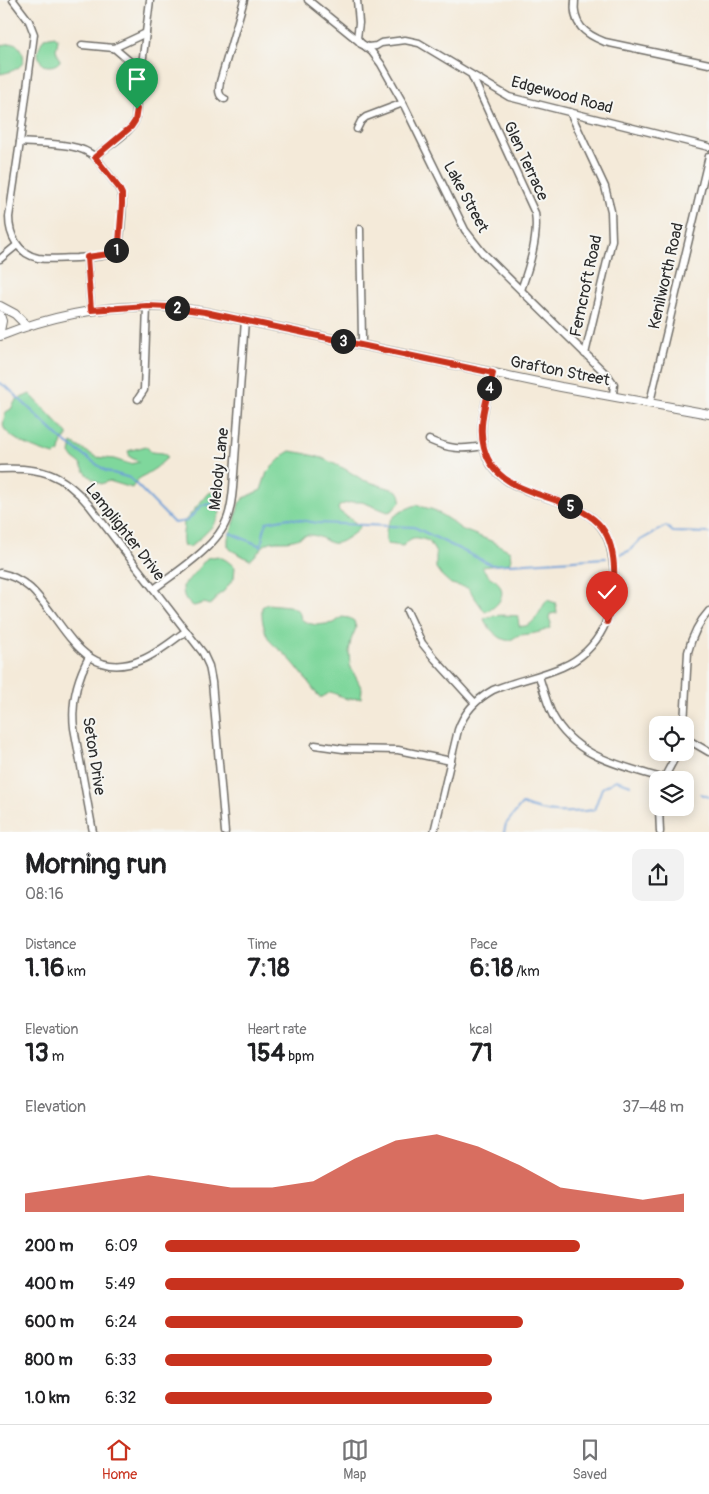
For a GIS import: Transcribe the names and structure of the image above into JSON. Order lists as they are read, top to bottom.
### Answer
{
  "streets": {
    "main road": ["Grafton Street"],
    "street": [
      "Edgewood Road",
      "Glen Terrace",
      "Lake Street",
      "Kenilworth Road",
      "Ferncroft Road",
      "Melody Lane",
      "Lamplighter Drive",
      "Seton Drive"
    ]
  },
  "crossings": [
    ["Edgewood Road", "Glen Terrace"],
    ["Edgewood Road", "Lake Street"],
    ["Edgewood Road", "Ferncroft Road"],
    ["Glen Terrace", "Lake Street"],
    ["Lake Street", "Ferncroft Road"],
    ["Lake Street", "Grafton Street"],
    ["Kenilworth Road", "Grafton Street"],
    ["Grafton Street", "Melody Lane"],
    ["Melody Lane", "Lamplighter Drive"]
  ],
  "page": {
    "pins": [
      "1",
      "2",
      "3",
      "4",
      "5"
    ],
    "heading": ["Morning run", "08:16"],
    "stats": [
      ["Distance", "1.16 km"],
      ["Time", "7:18"],
      ["Pace", "6:18 /km"],
      ["Elevation", "13 m"],
      ["Heart rate", "154 bpm"],
      ["kcal", "71"]
    ],
    "chart": ["Elevation", "37–48 m"],
    "list": [
      {
        "name": "200 m",
        "note": "6:09"
      },
      {
        "name": "400 m",
        "note": "5:49"
      },
      {
        "name": "600 m",
        "note": "6:24"
      },
      {
        "name": "800 m",
        "note": "6:33"
      },
      {
        "name": "1.0 km",
        "note": "6:32"
      }
    ],
    "tabs": ["Home", "Map", "Saved"]
  }
}
